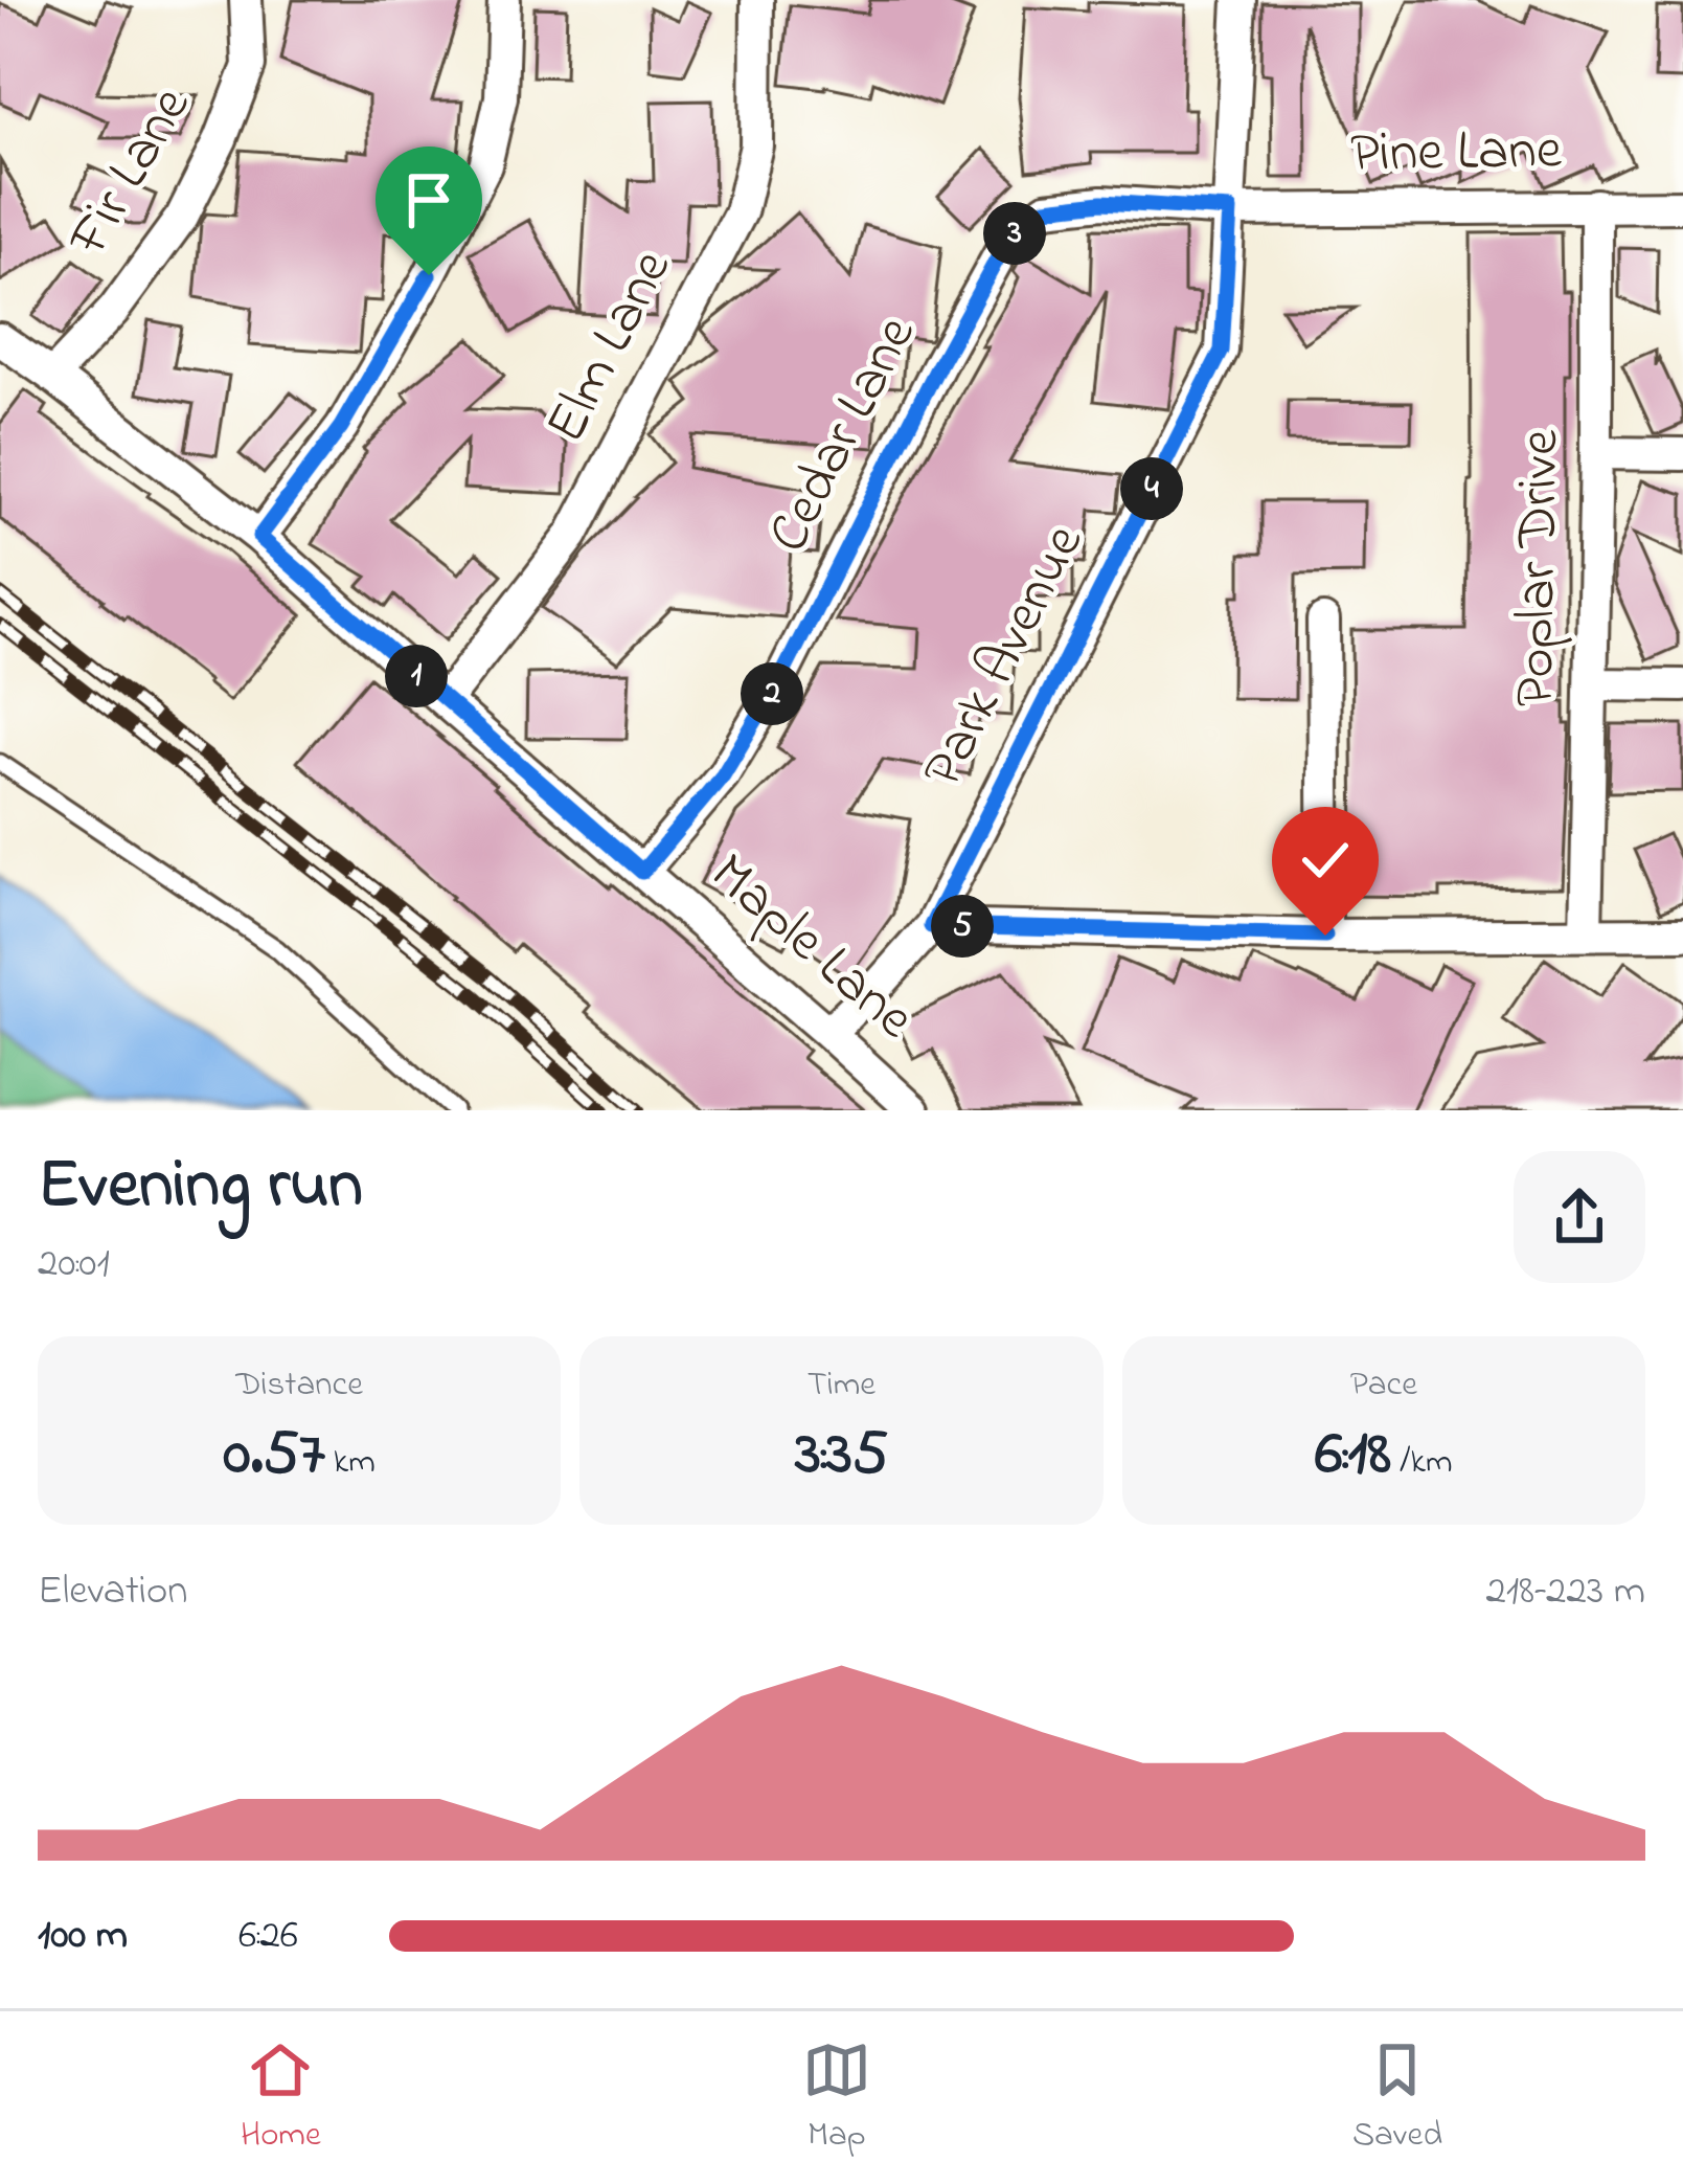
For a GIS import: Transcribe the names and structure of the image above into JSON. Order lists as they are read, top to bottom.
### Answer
{
  "streets": {
    "street": [
      "Pine Lane",
      "Fir Lane",
      "Elm Lane",
      "Cedar Lane",
      "Poplar Drive",
      "Park Avenue",
      "Maple Lane"
    ]
  },
  "crossings": [
    ["Pine Lane", "Cedar Lane"],
    ["Pine Lane", "Poplar Drive"],
    ["Pine Lane", "Park Avenue"],
    ["Fir Lane", "Maple Lane"],
    ["Elm Lane", "Maple Lane"],
    ["Cedar Lane", "Park Avenue"],
    ["Cedar Lane", "Maple Lane"],
    ["Park Avenue", "Maple Lane"]
  ],
  "page": {
    "pins": [
      "3",
      "4",
      "1",
      "2",
      "5"
    ],
    "heading": ["Evening run", "20:01"],
    "stats": [
      ["Distance", "0.57 km"],
      ["Time", "3:35"],
      ["Pace", "6:18 /km"]
    ],
    "chart": ["Elevation", "218–223 m"],
    "list": [
      {
        "name": "100 m",
        "note": "6:26"
      }
    ],
    "tabs": ["Home", "Map", "Saved"]
  }
}
